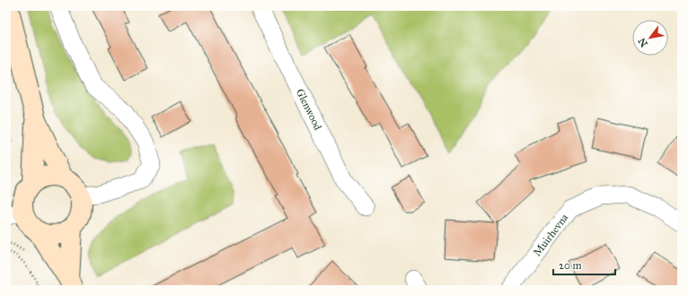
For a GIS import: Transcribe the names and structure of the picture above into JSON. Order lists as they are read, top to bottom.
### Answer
{
  "streets": {
    "street": ["Glenwood", "Muirhevna"]
  },
  "scale_bar": "20 m",
  "north": "bottom left"
}
